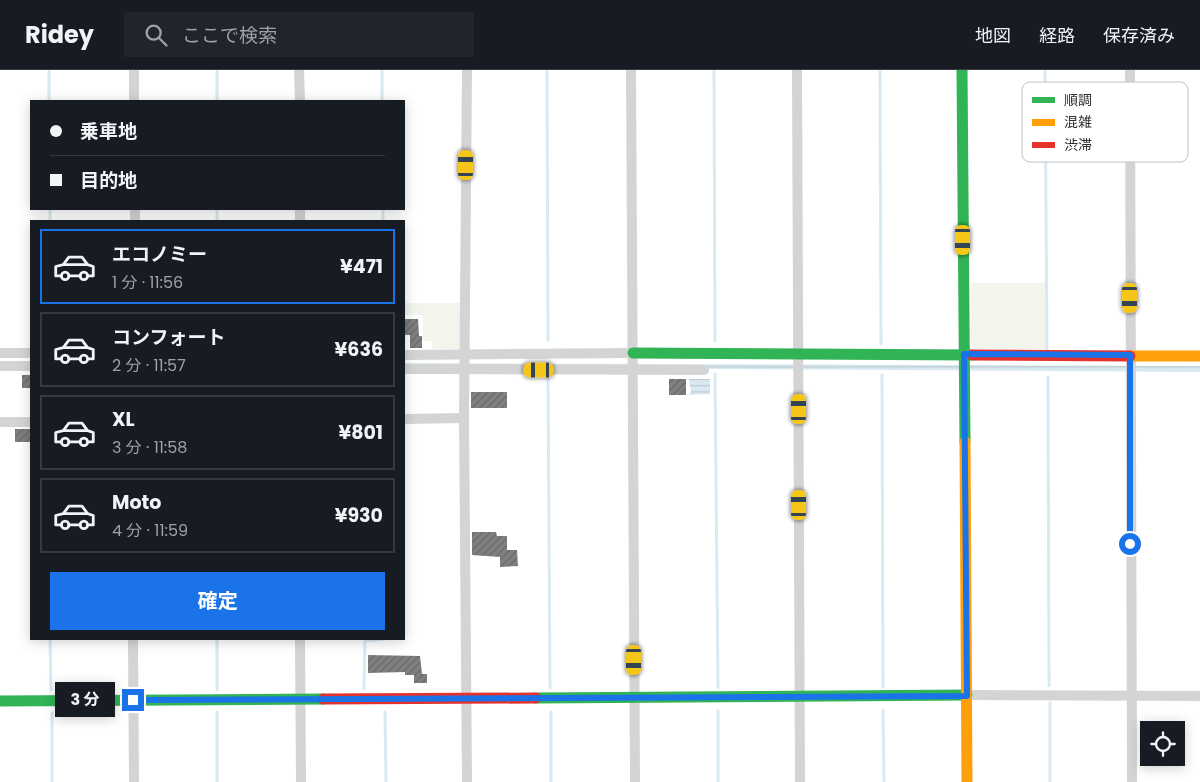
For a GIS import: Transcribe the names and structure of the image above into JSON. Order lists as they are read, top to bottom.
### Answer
{
  "legend": ["順調", "混雑", "渋滞"],
  "page": {
    "header": "Ridey",
    "search": "ここで検索",
    "nav": ["地図", "経路", "保存済み"],
    "banner": ["乗車地", "目的地"],
    "list": [
      {
        "name": "エコノミー",
        "note": "1 分 · 11:56",
        "value": "¥471"
      },
      {
        "name": "コンフォート",
        "note": "2 分 · 11:57",
        "value": "¥636"
      },
      {
        "name": "XL",
        "note": "3 分 · 11:58",
        "value": "¥801"
      },
      {
        "name": "Moto",
        "note": "4 分 · 11:59",
        "value": "¥930"
      }
    ],
    "buttons": "確定",
    "bubble": "3 分"
  }
}
